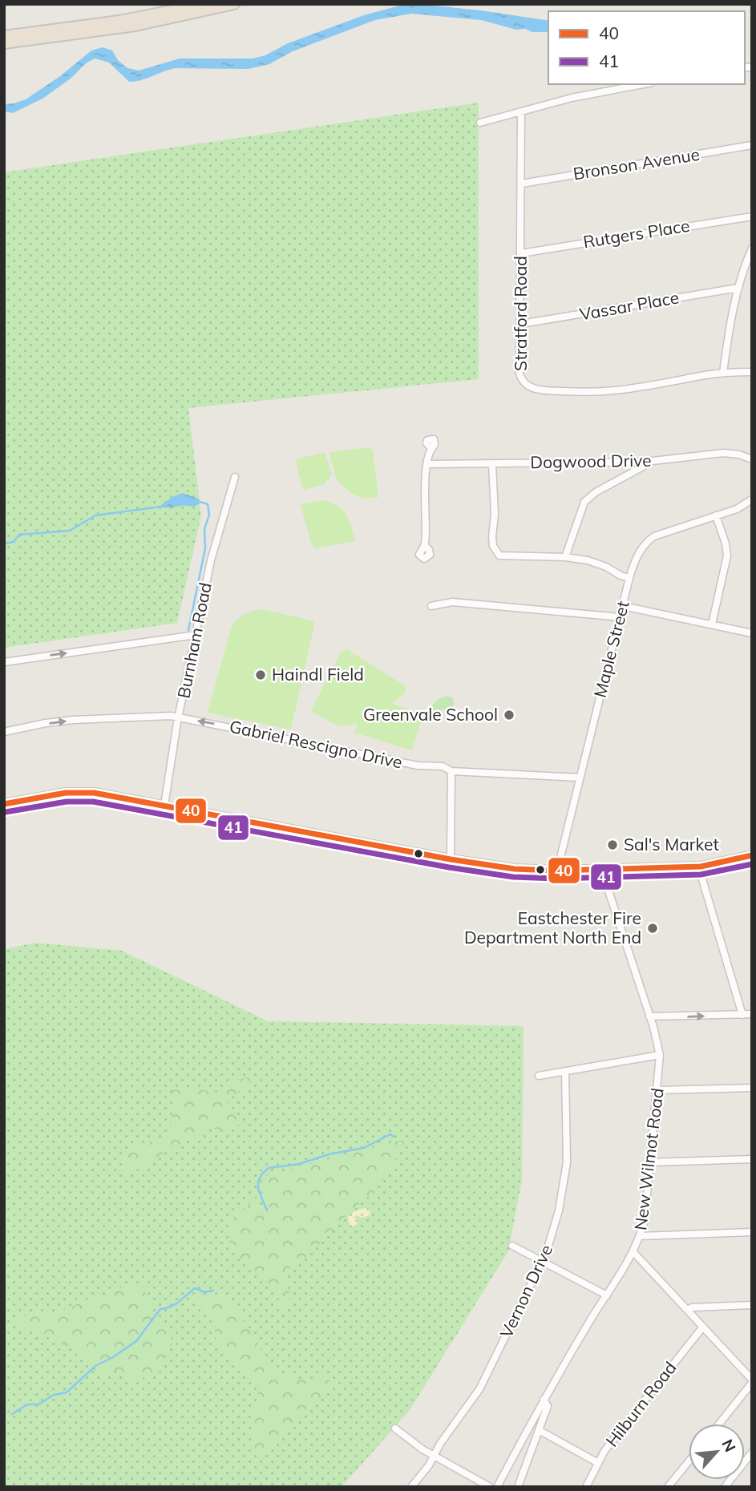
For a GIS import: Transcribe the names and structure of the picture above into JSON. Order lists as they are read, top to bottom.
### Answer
{
  "streets": {
    "street": [
      "Bronson Avenue",
      "Rutgers Place",
      "Vassar Place",
      "Stratford Road",
      "Dogwood Drive",
      "Burnham Road",
      "Maple Street",
      "Gabriel Rescigno Drive",
      "New Wilmot Road",
      "Vernon Drive",
      "Hilburn Road"
    ]
  },
  "crossings": [
    ["Bronson Avenue", "Stratford Road"],
    ["Rutgers Place", "Stratford Road"],
    ["Vassar Place", "Stratford Road"],
    ["Burnham Road", "Gabriel Rescigno Drive"],
    ["Maple Street", "Gabriel Rescigno Drive"]
  ],
  "places": [
    "Haindl Field",
    "Greenvale School",
    "Sal's Market",
    "Eastchester Fire Department North End"
  ],
  "lines": ["transit line 40", "transit line 41"],
  "legend": ["40", "41"],
  "north": "top right"
}
